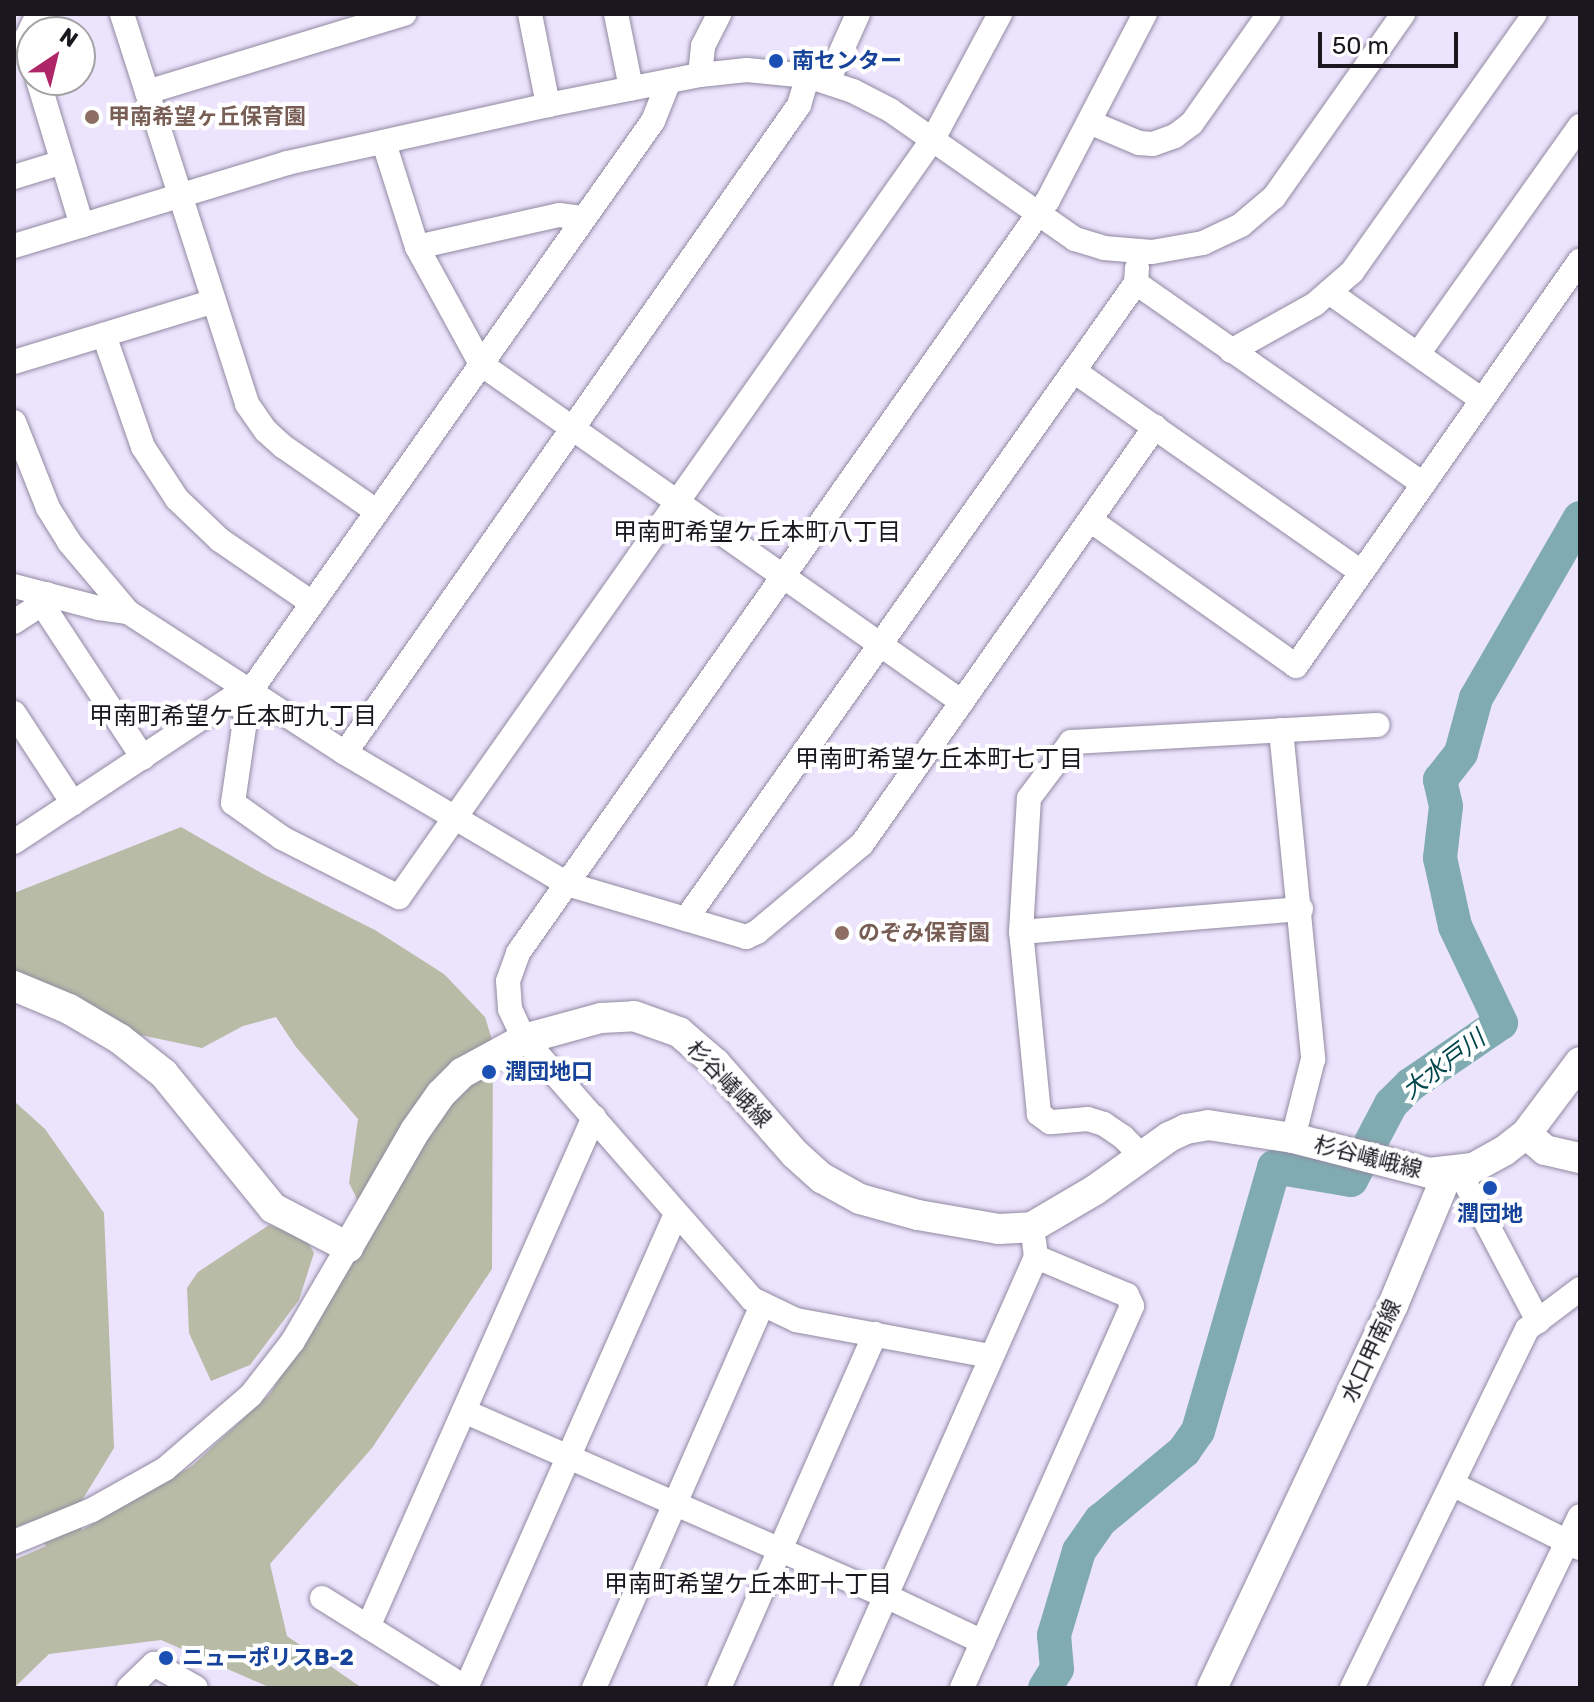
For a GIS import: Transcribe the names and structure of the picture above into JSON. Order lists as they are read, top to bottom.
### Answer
{
  "streets": {
    "main road": ["杉谷嶬峨線", "水口甲南線"]
  },
  "crossings": [
    ["杉谷嶬峨線", "水口甲南線"]
  ],
  "districts": [
    "甲南町希望ケ丘本町八丁目",
    "甲南町希望ケ丘本町九丁目",
    "甲南町希望ケ丘本町七丁目",
    "甲南町希望ケ丘本町十丁目"
  ],
  "water": ["大水戸川"],
  "places": [
    "南センター",
    "甲南希望ヶ丘保育園",
    "のぞみ保育園",
    "潤団地口",
    "潤団地",
    "ニューポリスB-2"
  ],
  "scale_bar": "50 m",
  "north": "top right"
}
